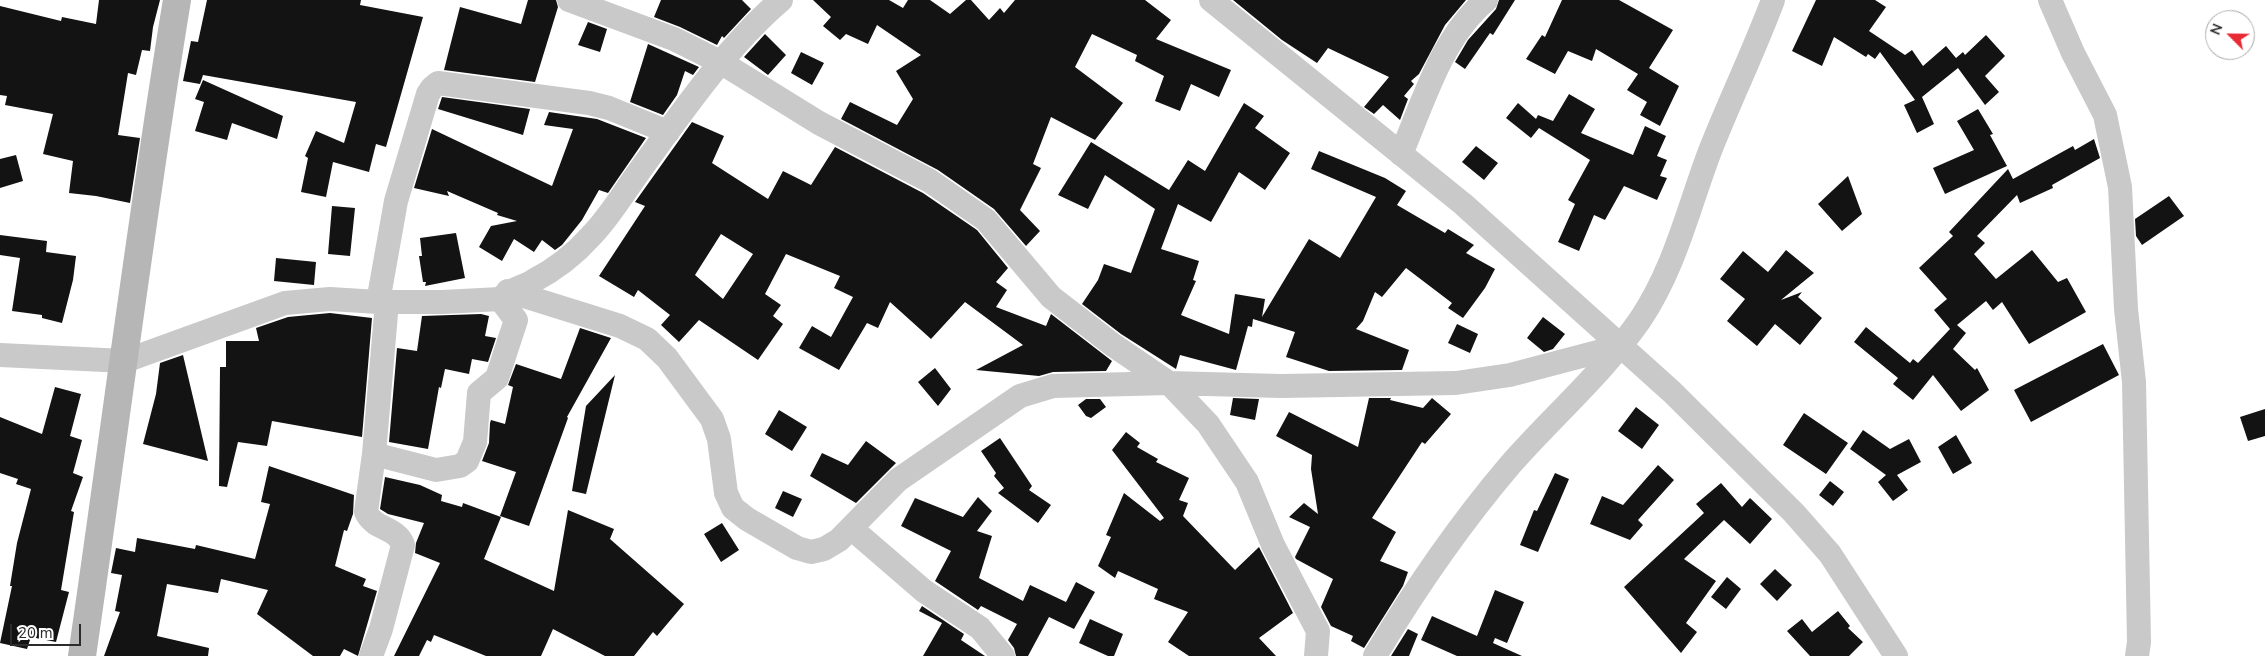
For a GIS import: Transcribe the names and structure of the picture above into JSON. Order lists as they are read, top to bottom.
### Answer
{
  "scale_bar": "20 m",
  "north": "top left"
}
